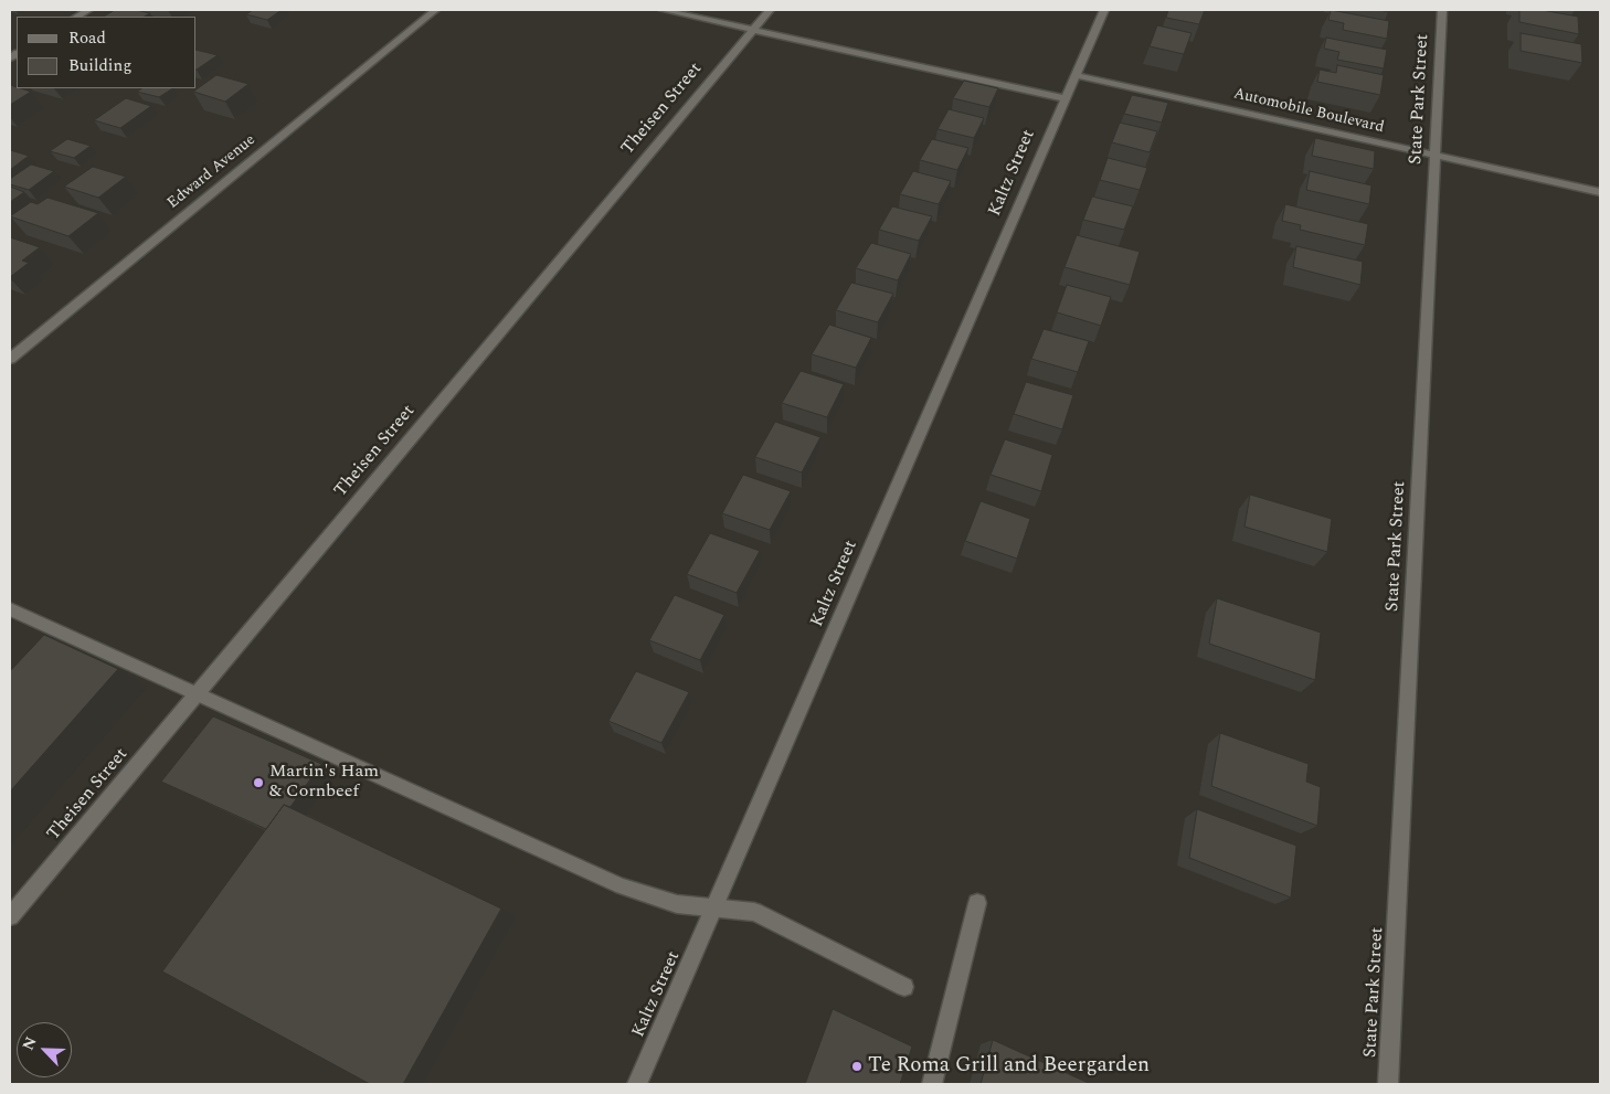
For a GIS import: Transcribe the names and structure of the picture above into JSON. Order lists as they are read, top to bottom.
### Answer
{
  "streets": {
    "street": [
      "State Park Street",
      "Theisen Street",
      "Automobile Boulevard",
      "Edward Avenue",
      "Kaltz Street"
    ]
  },
  "crossings": [
    ["State Park Street", "Automobile Boulevard"],
    ["Automobile Boulevard", "Kaltz Street"]
  ],
  "places": ["Martin's Ham & Cornbeef", "Te Roma Grill and Beergarden"],
  "legend": ["Road", "Building"],
  "north": "top left"
}
